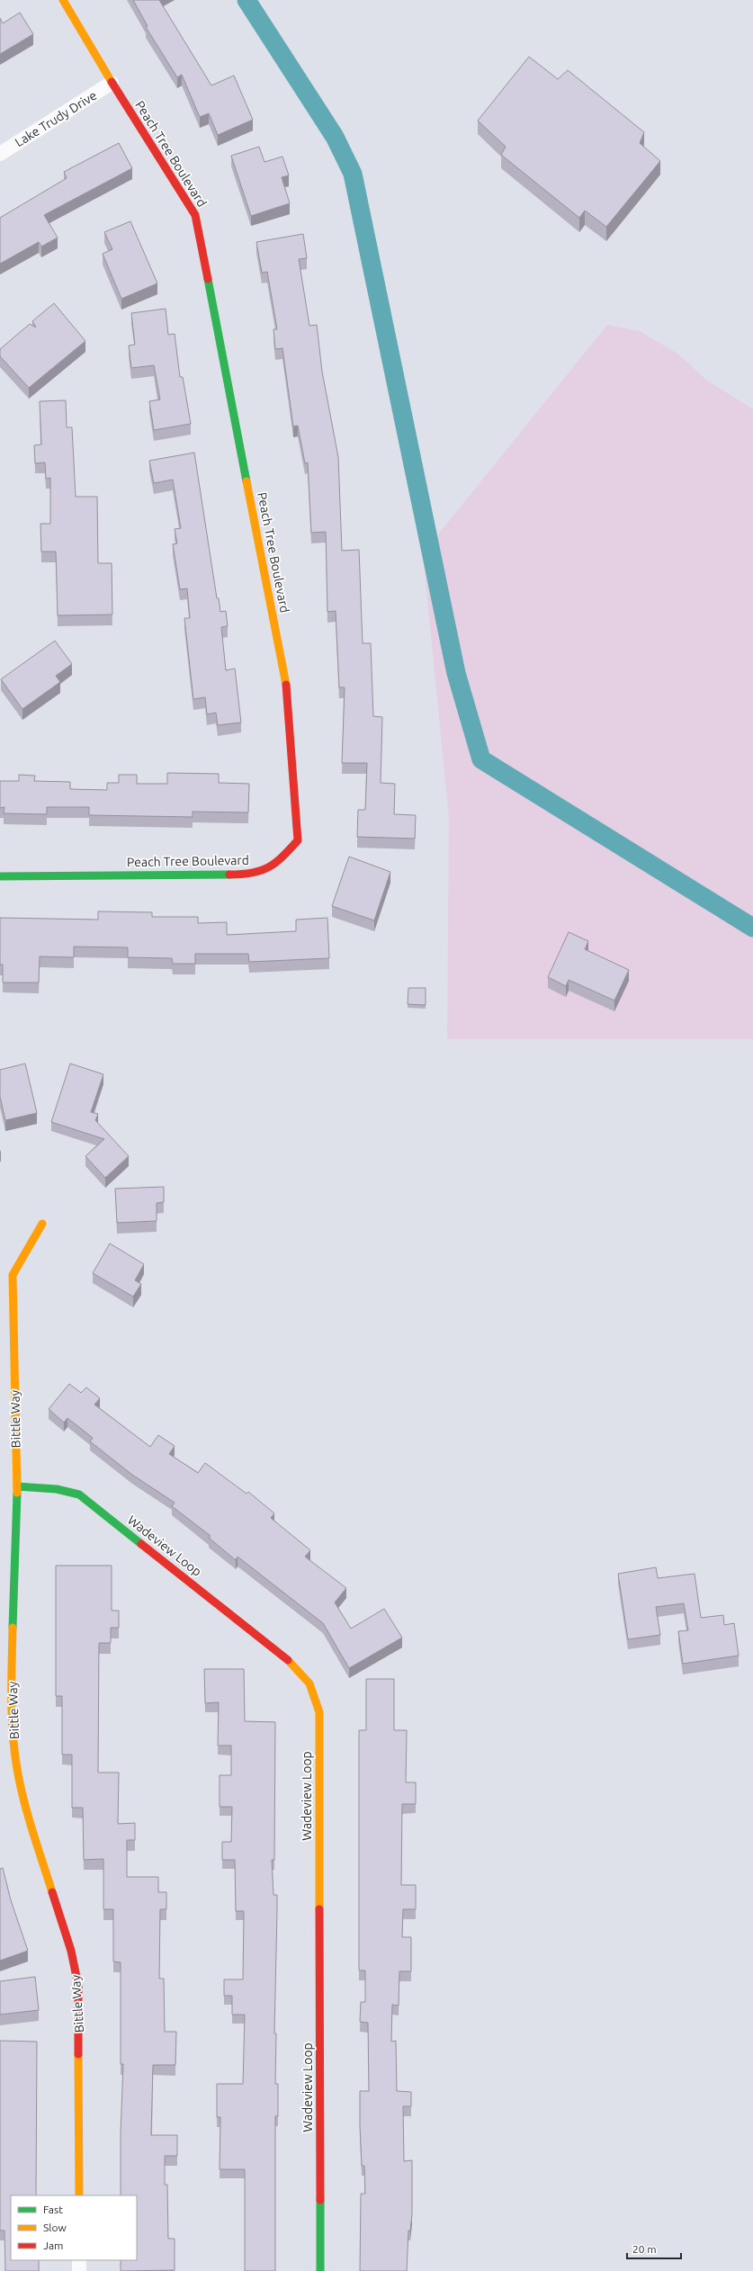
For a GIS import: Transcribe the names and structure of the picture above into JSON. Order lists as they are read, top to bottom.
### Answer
{
  "streets": {
    "street": [
      "Lake Trudy Drive",
      "Peach Tree Boulevard",
      "Bittle Way",
      "Wadeview Loop"
    ]
  },
  "crossings": [
    ["Lake Trudy Drive", "Peach Tree Boulevard"],
    ["Bittle Way", "Wadeview Loop"]
  ],
  "legend": ["Fast", "Slow", "Jam"],
  "scale_bar": "20 m"
}
